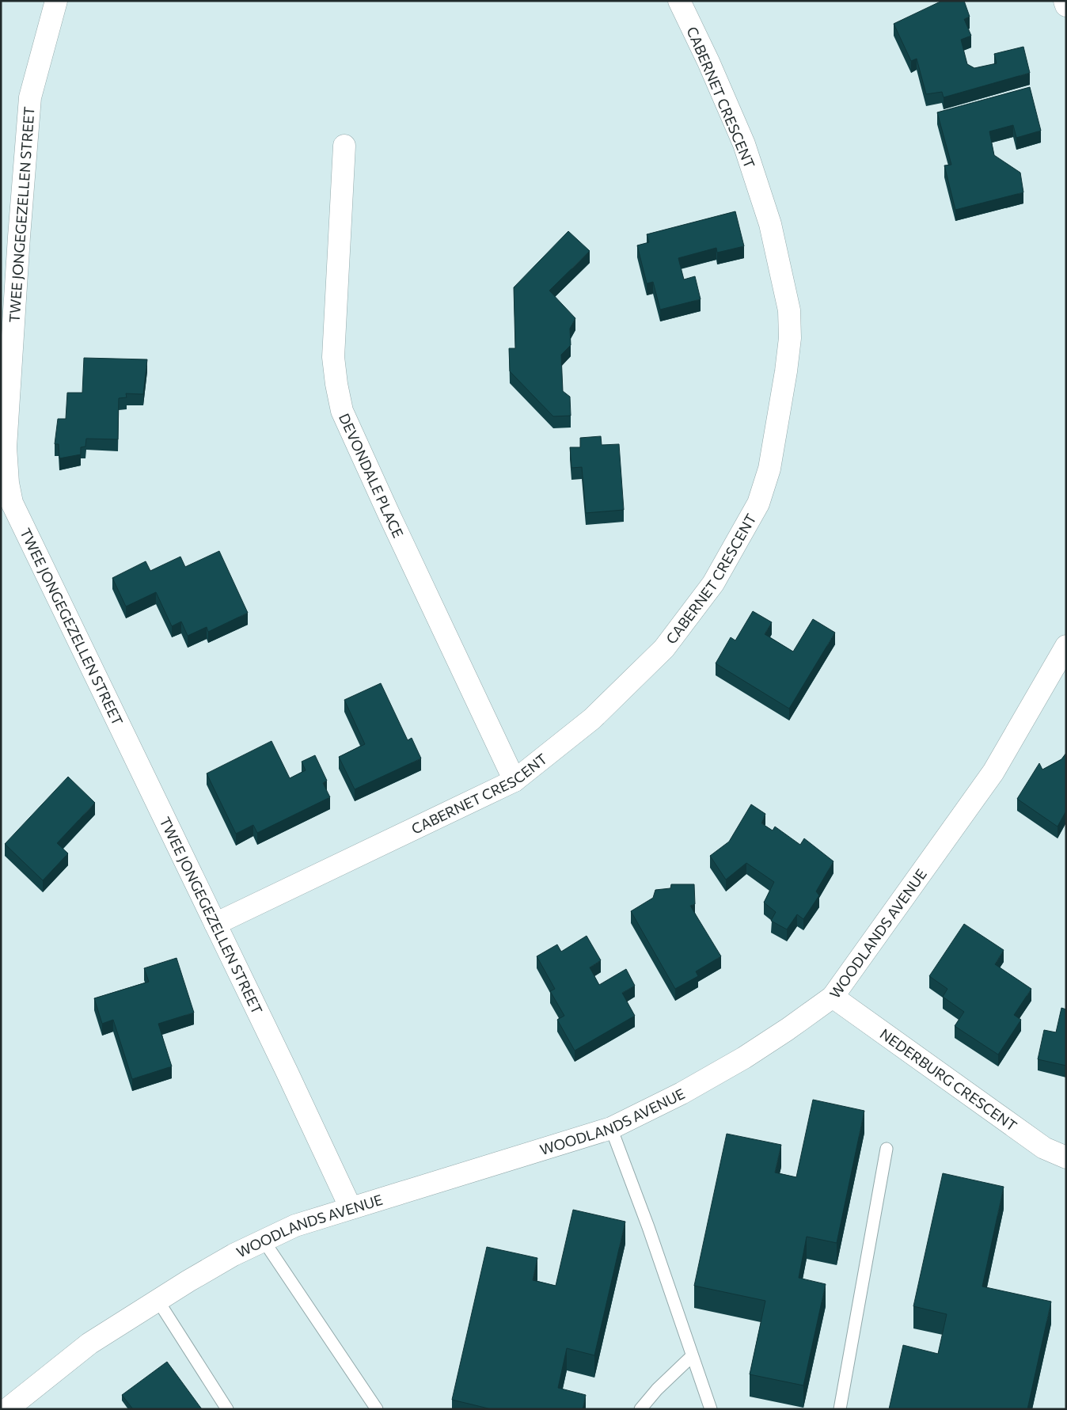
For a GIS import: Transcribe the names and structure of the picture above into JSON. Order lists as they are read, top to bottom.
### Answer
{
  "streets": {
    "street": [
      "CABERNET CRESCENT",
      "TWEE JONGEGEZELLEN STREET",
      "DEVONDALE PLACE",
      "WOODLANDS AVENUE",
      "NEDERBURG CRESCENT"
    ]
  },
  "crossings": [
    ["CABERNET CRESCENT", "TWEE JONGEGEZELLEN STREET"],
    ["CABERNET CRESCENT", "DEVONDALE PLACE"],
    ["TWEE JONGEGEZELLEN STREET", "WOODLANDS AVENUE"],
    ["WOODLANDS AVENUE", "NEDERBURG CRESCENT"]
  ]
}
